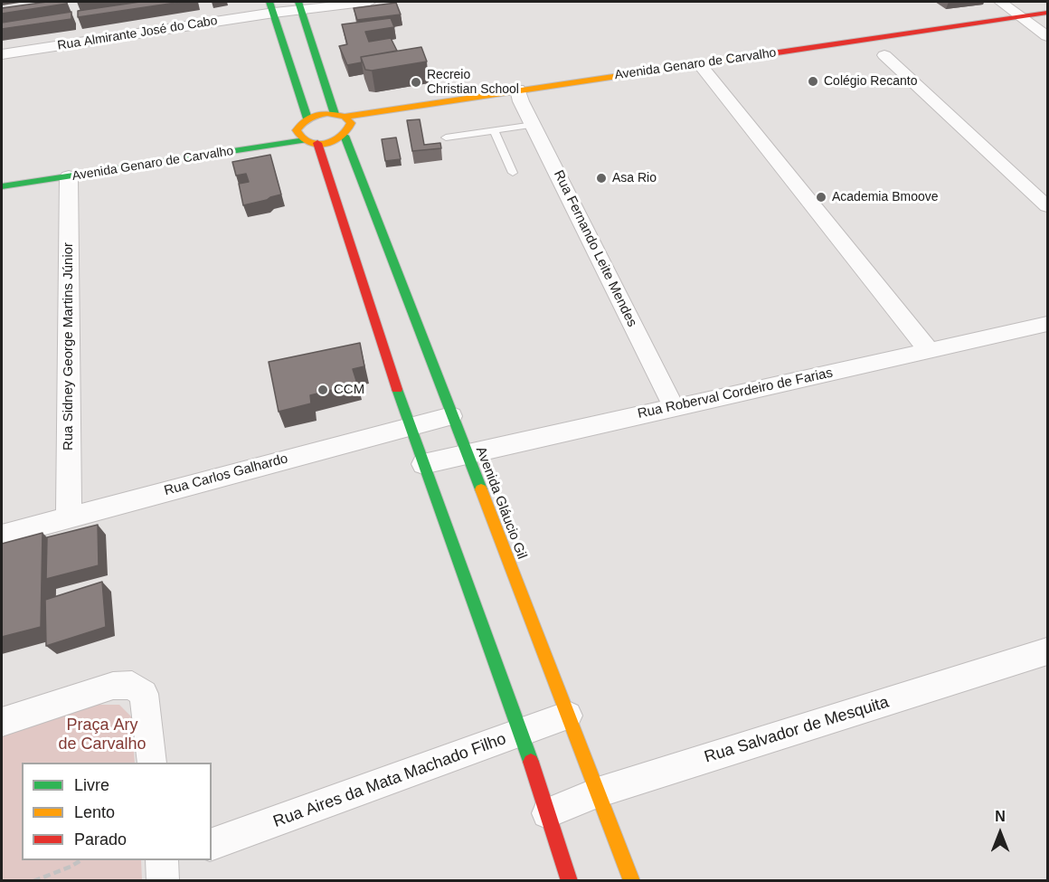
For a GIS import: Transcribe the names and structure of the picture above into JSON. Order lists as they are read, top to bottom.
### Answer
{
  "streets": {
    "street": [
      "Rua Almirante José do Cabo",
      "Avenida Genaro de Carvalho",
      "Rua Fernando Leite Mendes",
      "Rua Sidney George Martins Júnior",
      "Rua Roberval Cordeiro de Farias",
      "Rua Carlos Galhardo",
      "Avenida Gláucio Gil",
      "Rua Salvador de Mesquita",
      "Rua Aires da Mata Machado Filho"
    ]
  },
  "crossings": [
    ["Avenida Genaro de Carvalho", "Rua Fernando Leite Mendes"],
    ["Avenida Genaro de Carvalho", "Rua Sidney George Martins Júnior"],
    ["Avenida Genaro de Carvalho", "Avenida Gláucio Gil"],
    ["Rua Fernando Leite Mendes", "Rua Roberval Cordeiro de Farias"],
    ["Rua Sidney George Martins Júnior", "Rua Carlos Galhardo"],
    ["Rua Roberval Cordeiro de Farias", "Avenida Gláucio Gil"],
    ["Rua Carlos Galhardo", "Avenida Gláucio Gil"],
    ["Avenida Gláucio Gil", "Rua Salvador de Mesquita"],
    ["Avenida Gláucio Gil", "Rua Aires da Mata Machado Filho"]
  ],
  "parks": ["Praça Ary de Carvalho"],
  "places": [
    "Colégio Recanto",
    "Recreio Christian School",
    "Asa Rio",
    "Academia Bmoove",
    "CCM"
  ],
  "legend": ["Livre", "Lento", "Parado"],
  "north": "top"
}
